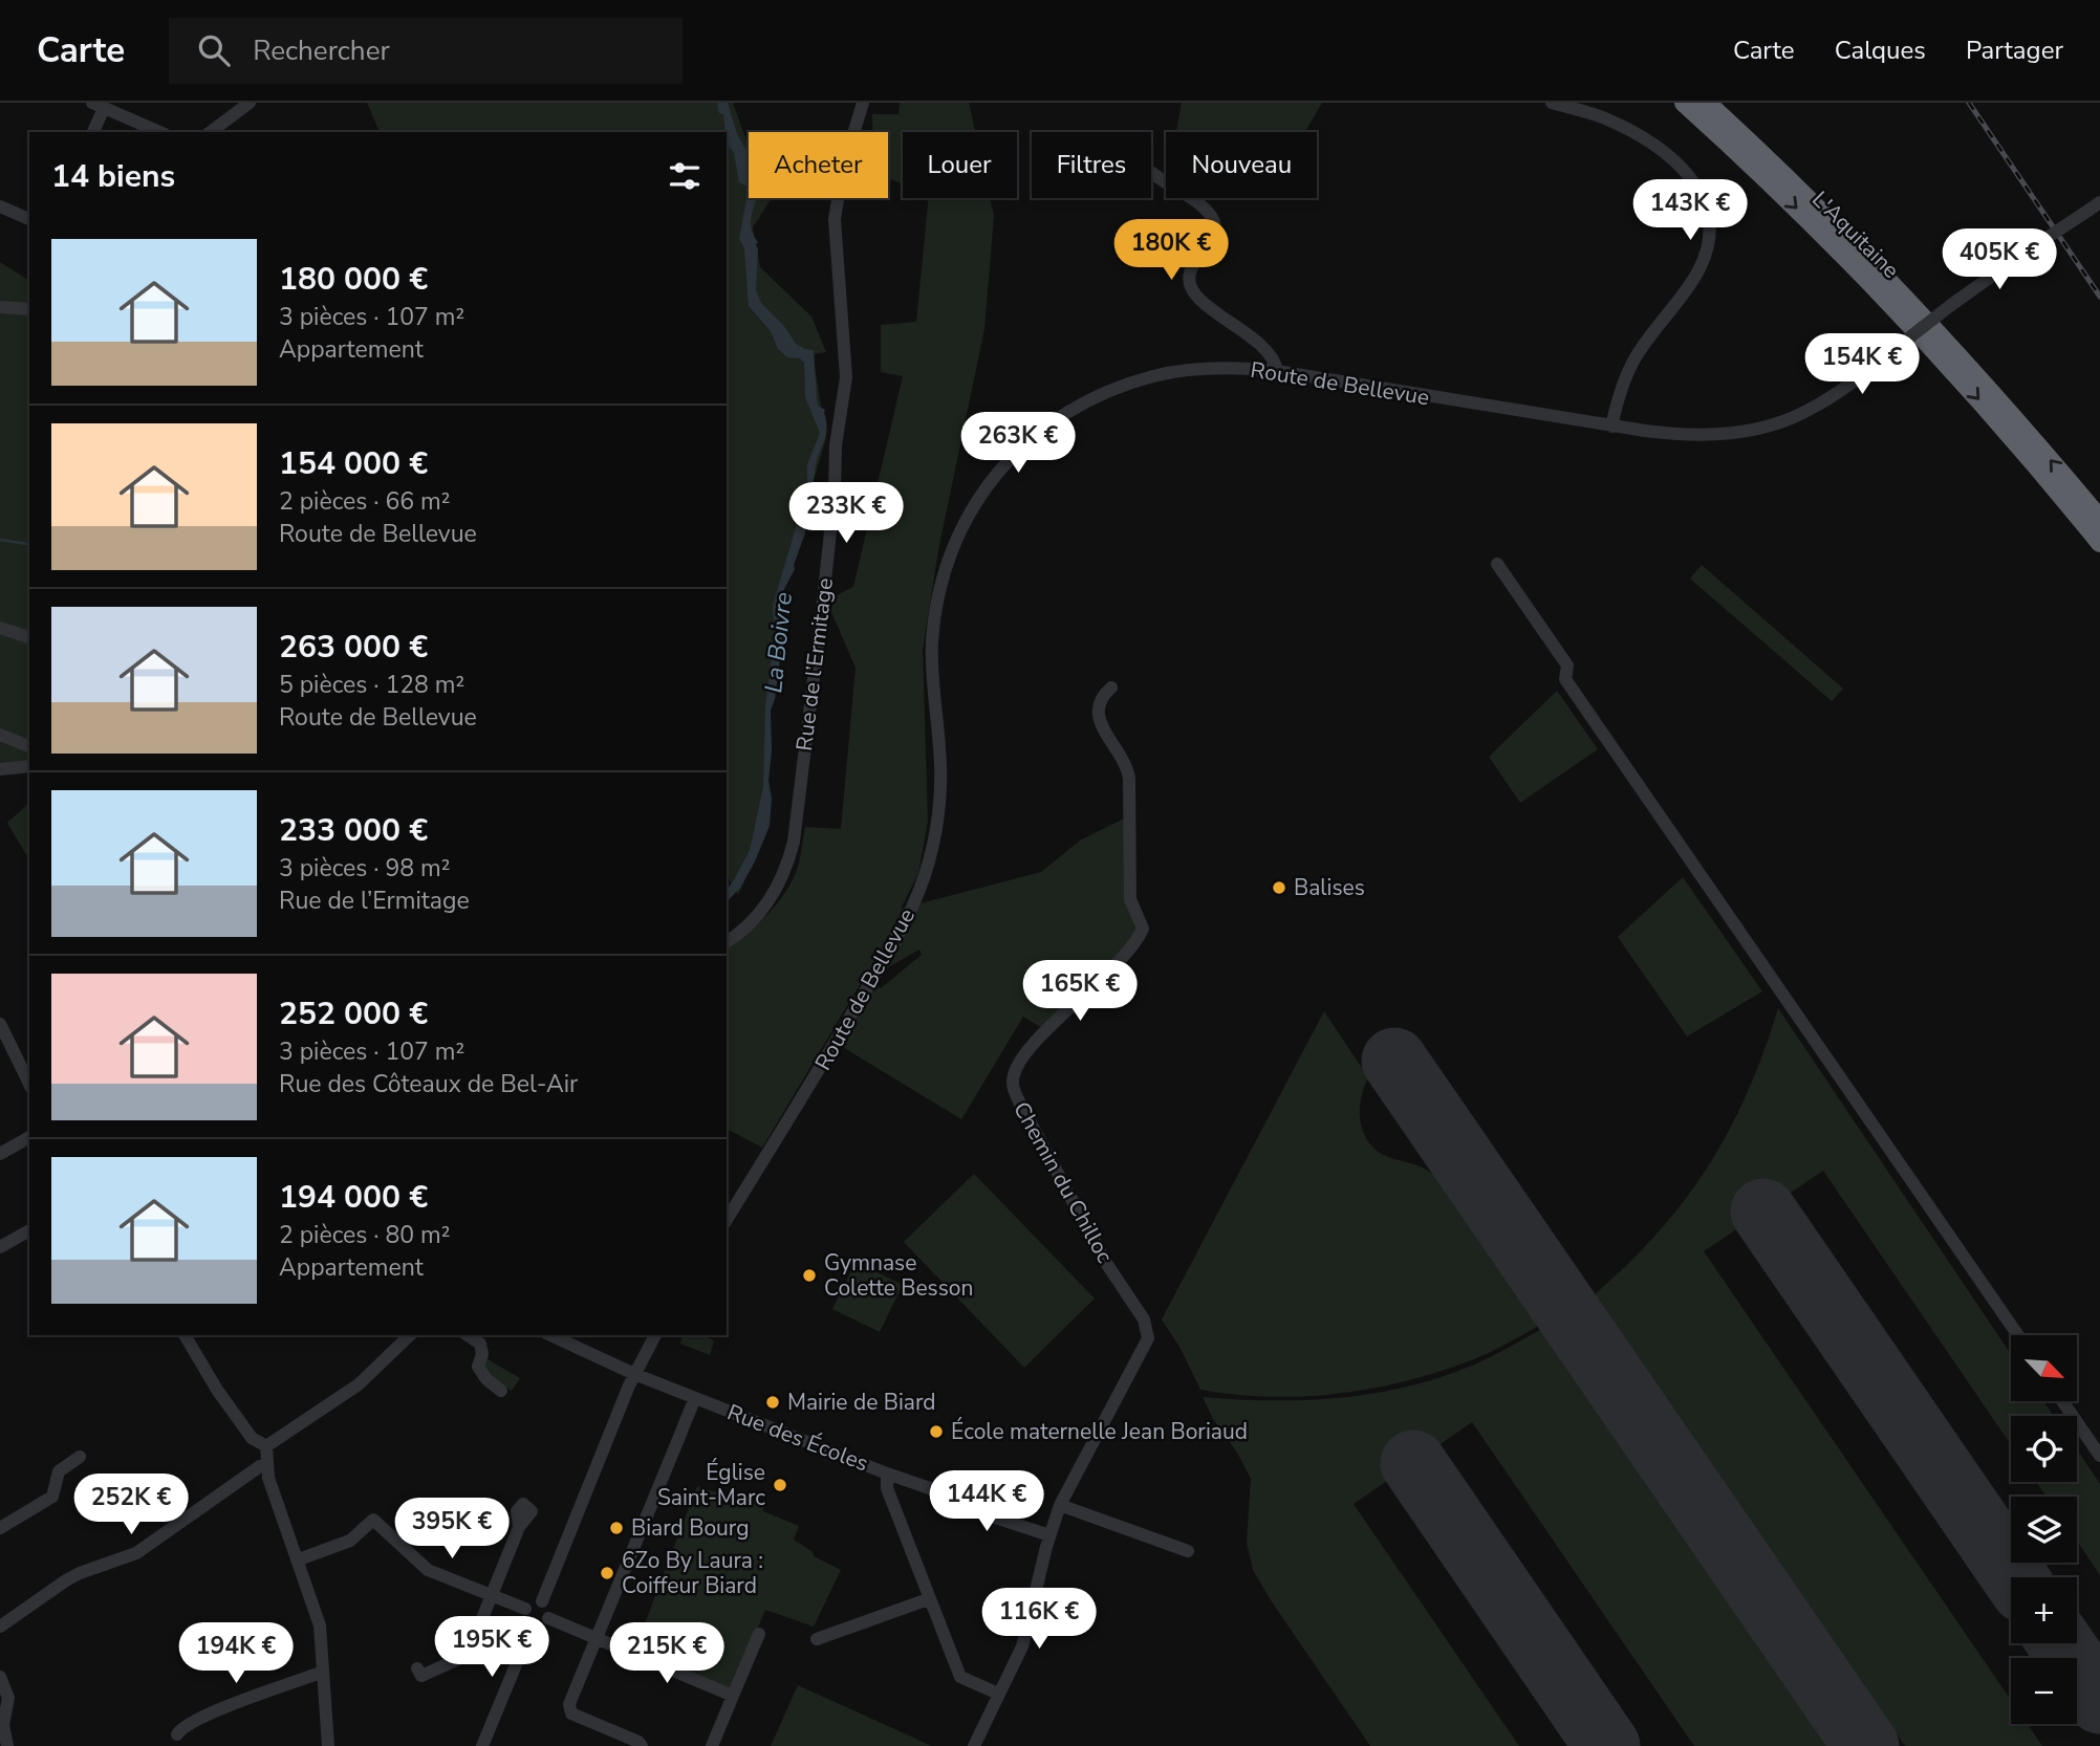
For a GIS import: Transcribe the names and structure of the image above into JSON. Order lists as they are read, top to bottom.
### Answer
{
  "streets": {
    "highway": ["L'Aquitaine"],
    "street": [
      "Route de Bellevue",
      "Rue de l’Ermitage",
      "Chemin du Chilloc",
      "Rue des Écoles"
    ]
  },
  "water": ["La Boivre"],
  "places": [
    "Balises",
    "Gymnase Colette Besson",
    "Mairie de Biard",
    "École maternelle Jean Boriaud",
    "Église Saint-Marc",
    "Biard Bourg",
    "6Zo By Laura : Coiffeur Biard"
  ],
  "north": "bottom right",
  "page": {
    "header": "Carte",
    "search": "Rechercher",
    "nav": ["Carte", "Calques", "Partager"],
    "chip": [
      "Acheter",
      "Louer",
      "Filtres",
      "Nouveau"
    ],
    "heading": "14 biens",
    "price": [
      "143K €",
      "180K €",
      "405K €",
      "154K €",
      "263K €",
      "233K €",
      "165K €",
      "144K €",
      "252K €",
      "395K €",
      "116K €",
      "195K €",
      "194K €",
      "215K €"
    ],
    "list": [
      {
        "name": "180 000 €",
        "note": "3 pièces · 107 m² · Appartement"
      },
      {
        "name": "154 000 €",
        "note": "2 pièces · 66 m² · Route de Bellevue"
      },
      {
        "name": "263 000 €",
        "note": "5 pièces · 128 m² · Route de Bellevue"
      },
      {
        "name": "233 000 €",
        "note": "3 pièces · 98 m² · Rue de l’Ermitage"
      },
      {
        "name": "252 000 €",
        "note": "3 pièces · 107 m² · Rue des Côteaux de Bel-Air"
      },
      {
        "name": "194 000 €",
        "note": "2 pièces · 80 m² · Appartement"
      }
    ],
    "map_buttons": ["+", "−"]
  }
}
